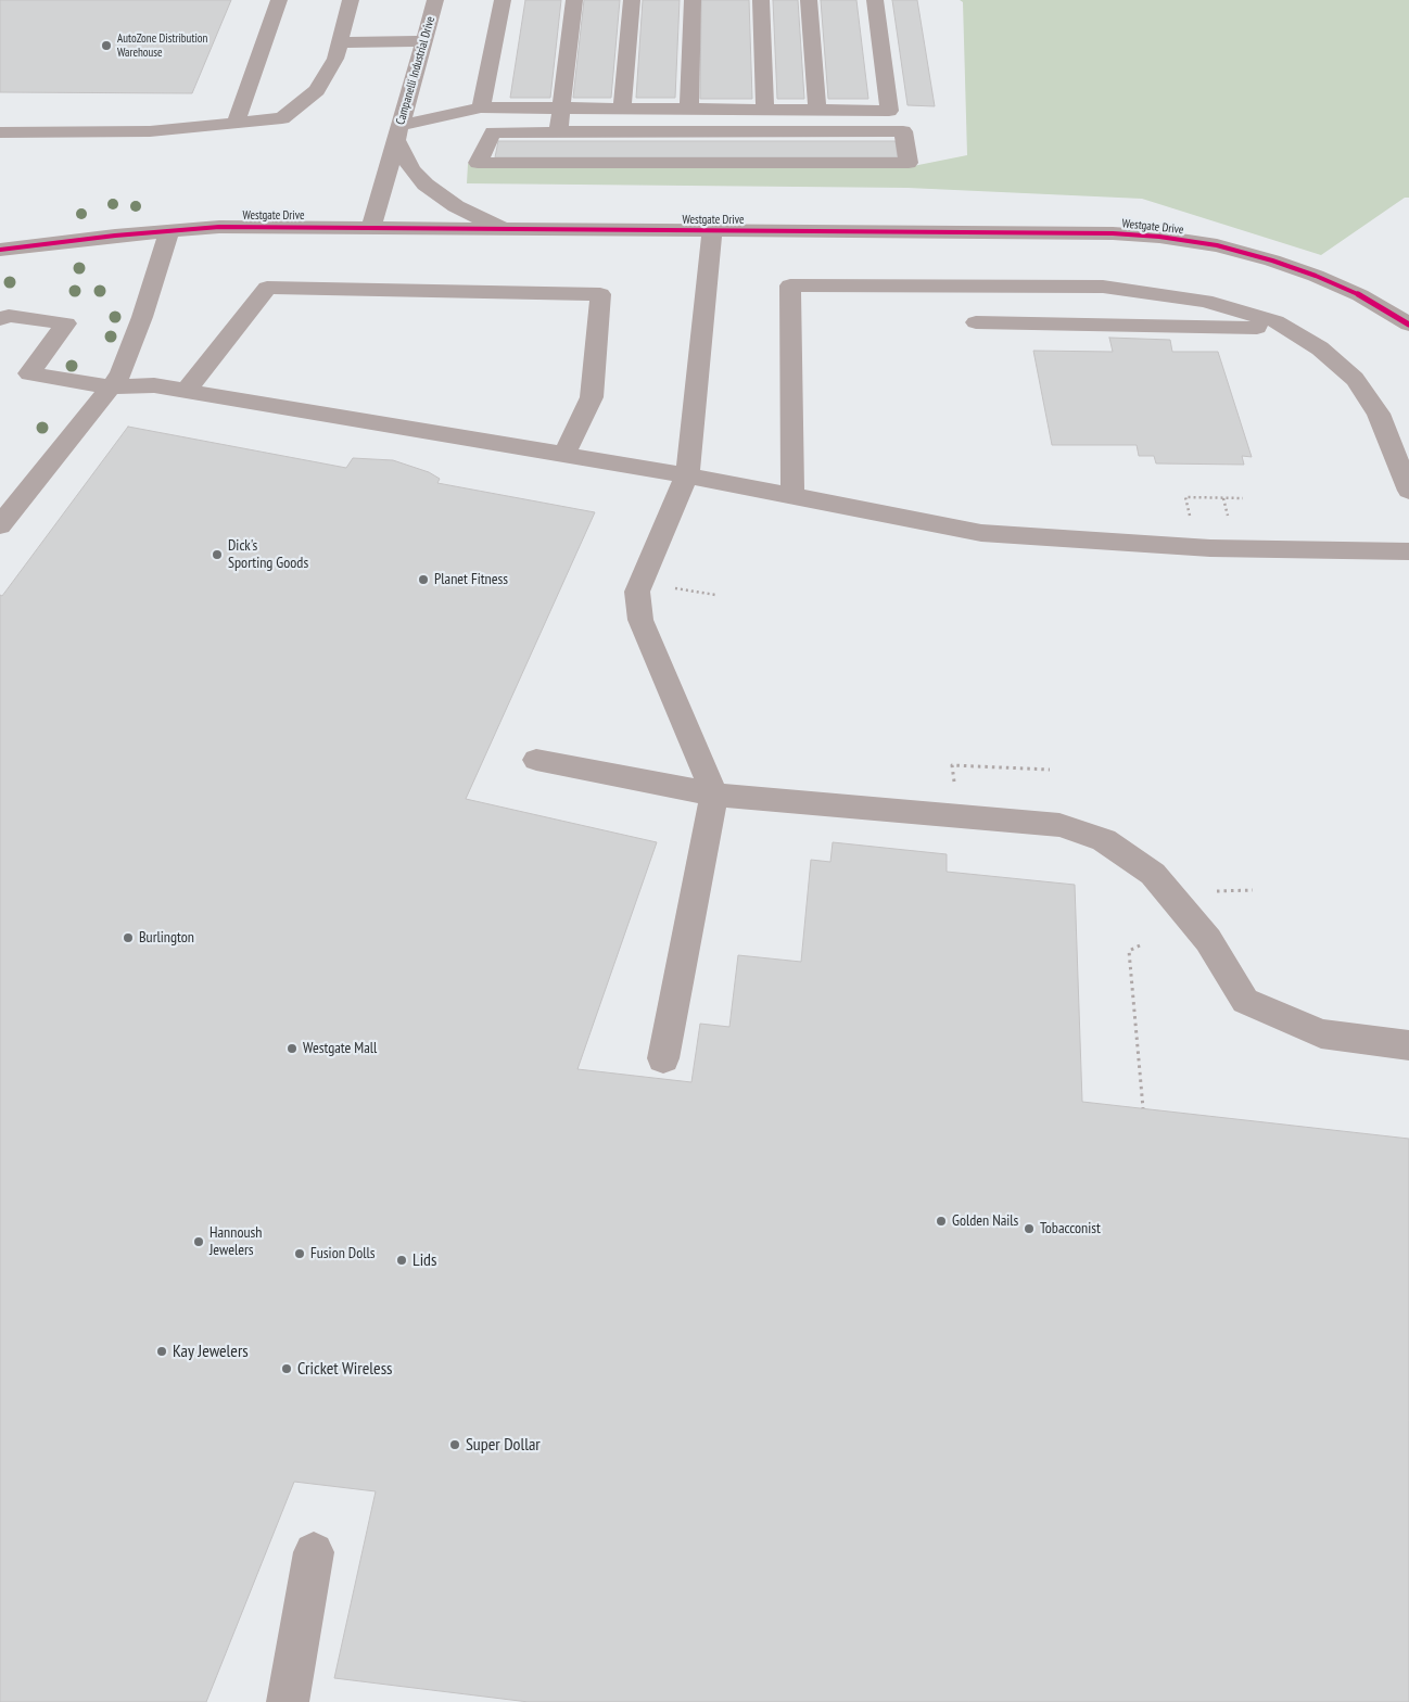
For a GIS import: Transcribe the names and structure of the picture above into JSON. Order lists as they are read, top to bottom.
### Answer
{
  "streets": {
    "street": ["Campanelli Industrial Drive", "Westgate Drive"]
  },
  "crossings": [
    ["Campanelli Industrial Drive", "Westgate Drive"]
  ],
  "places": [
    "AutoZone Distribution Warehouse",
    "Dick's Sporting Goods",
    "Planet Fitness",
    "Burlington",
    "Westgate Mall",
    "Golden Nails",
    "Tobacconist",
    "Hannoush Jewelers",
    "Fusion Dolls",
    "Lids",
    "Kay Jewelers",
    "Cricket Wireless",
    "Super Dollar"
  ]
}
